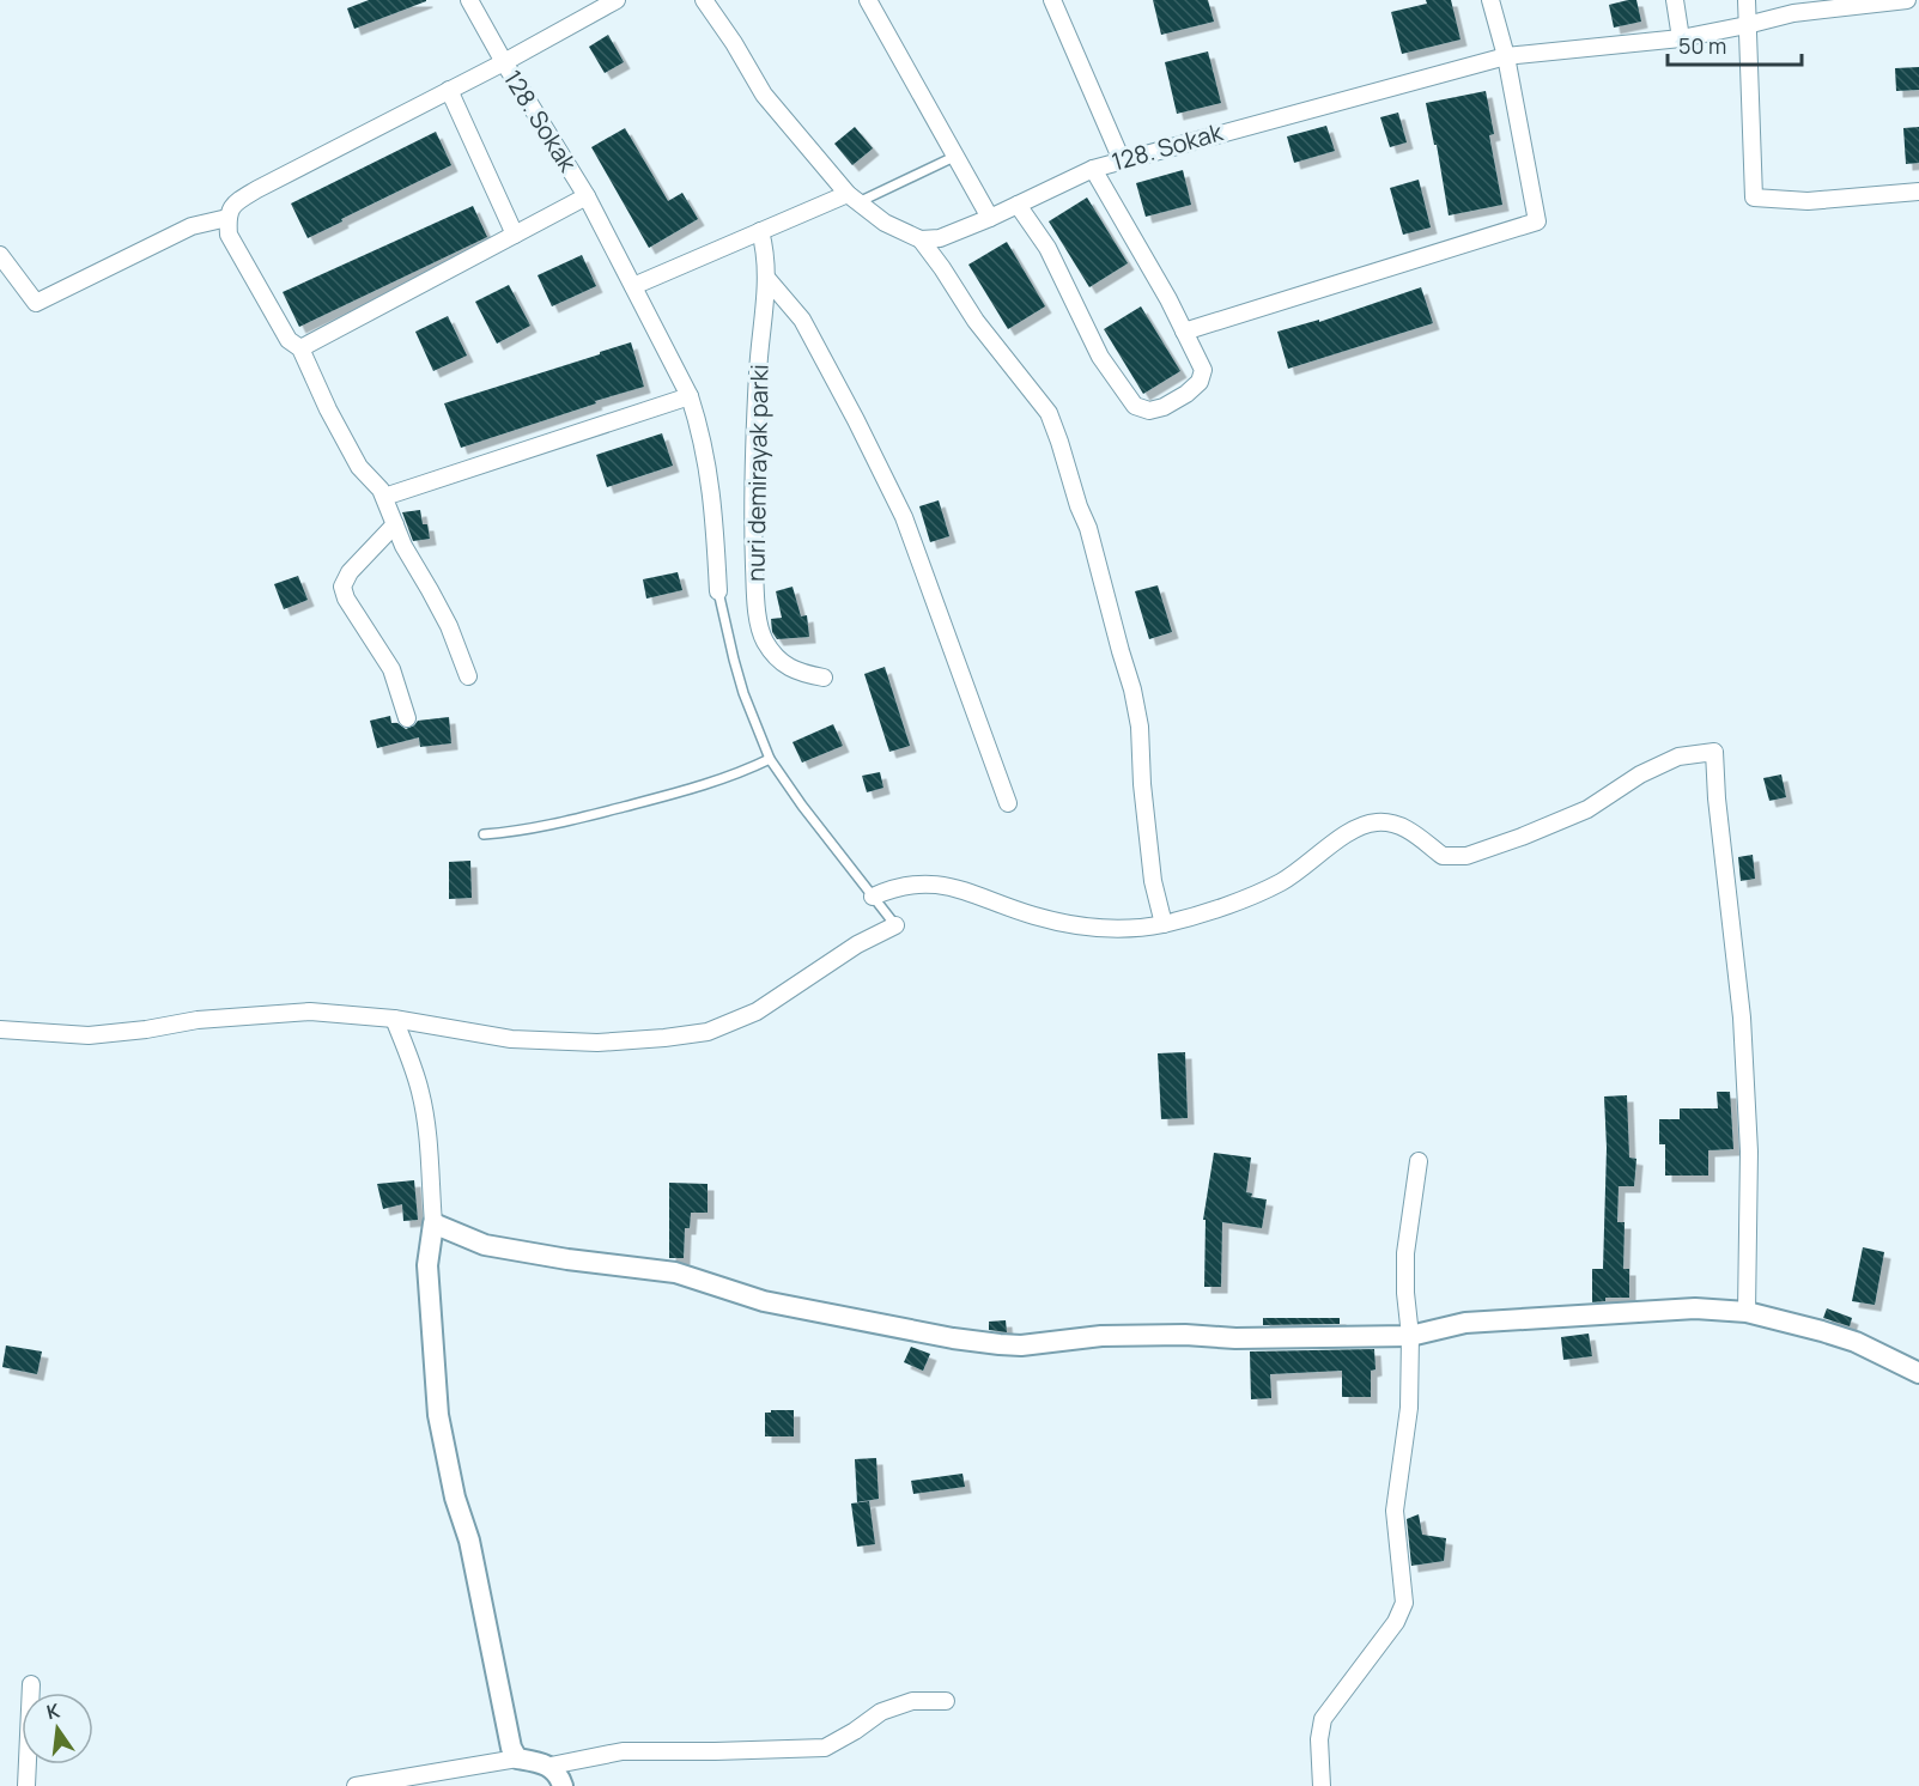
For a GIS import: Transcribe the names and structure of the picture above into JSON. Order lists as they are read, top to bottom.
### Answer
{
  "streets": {
    "street": ["128. Sokak", "nuri demirayak parki"]
  },
  "scale_bar": "50 m",
  "north": "top"
}
